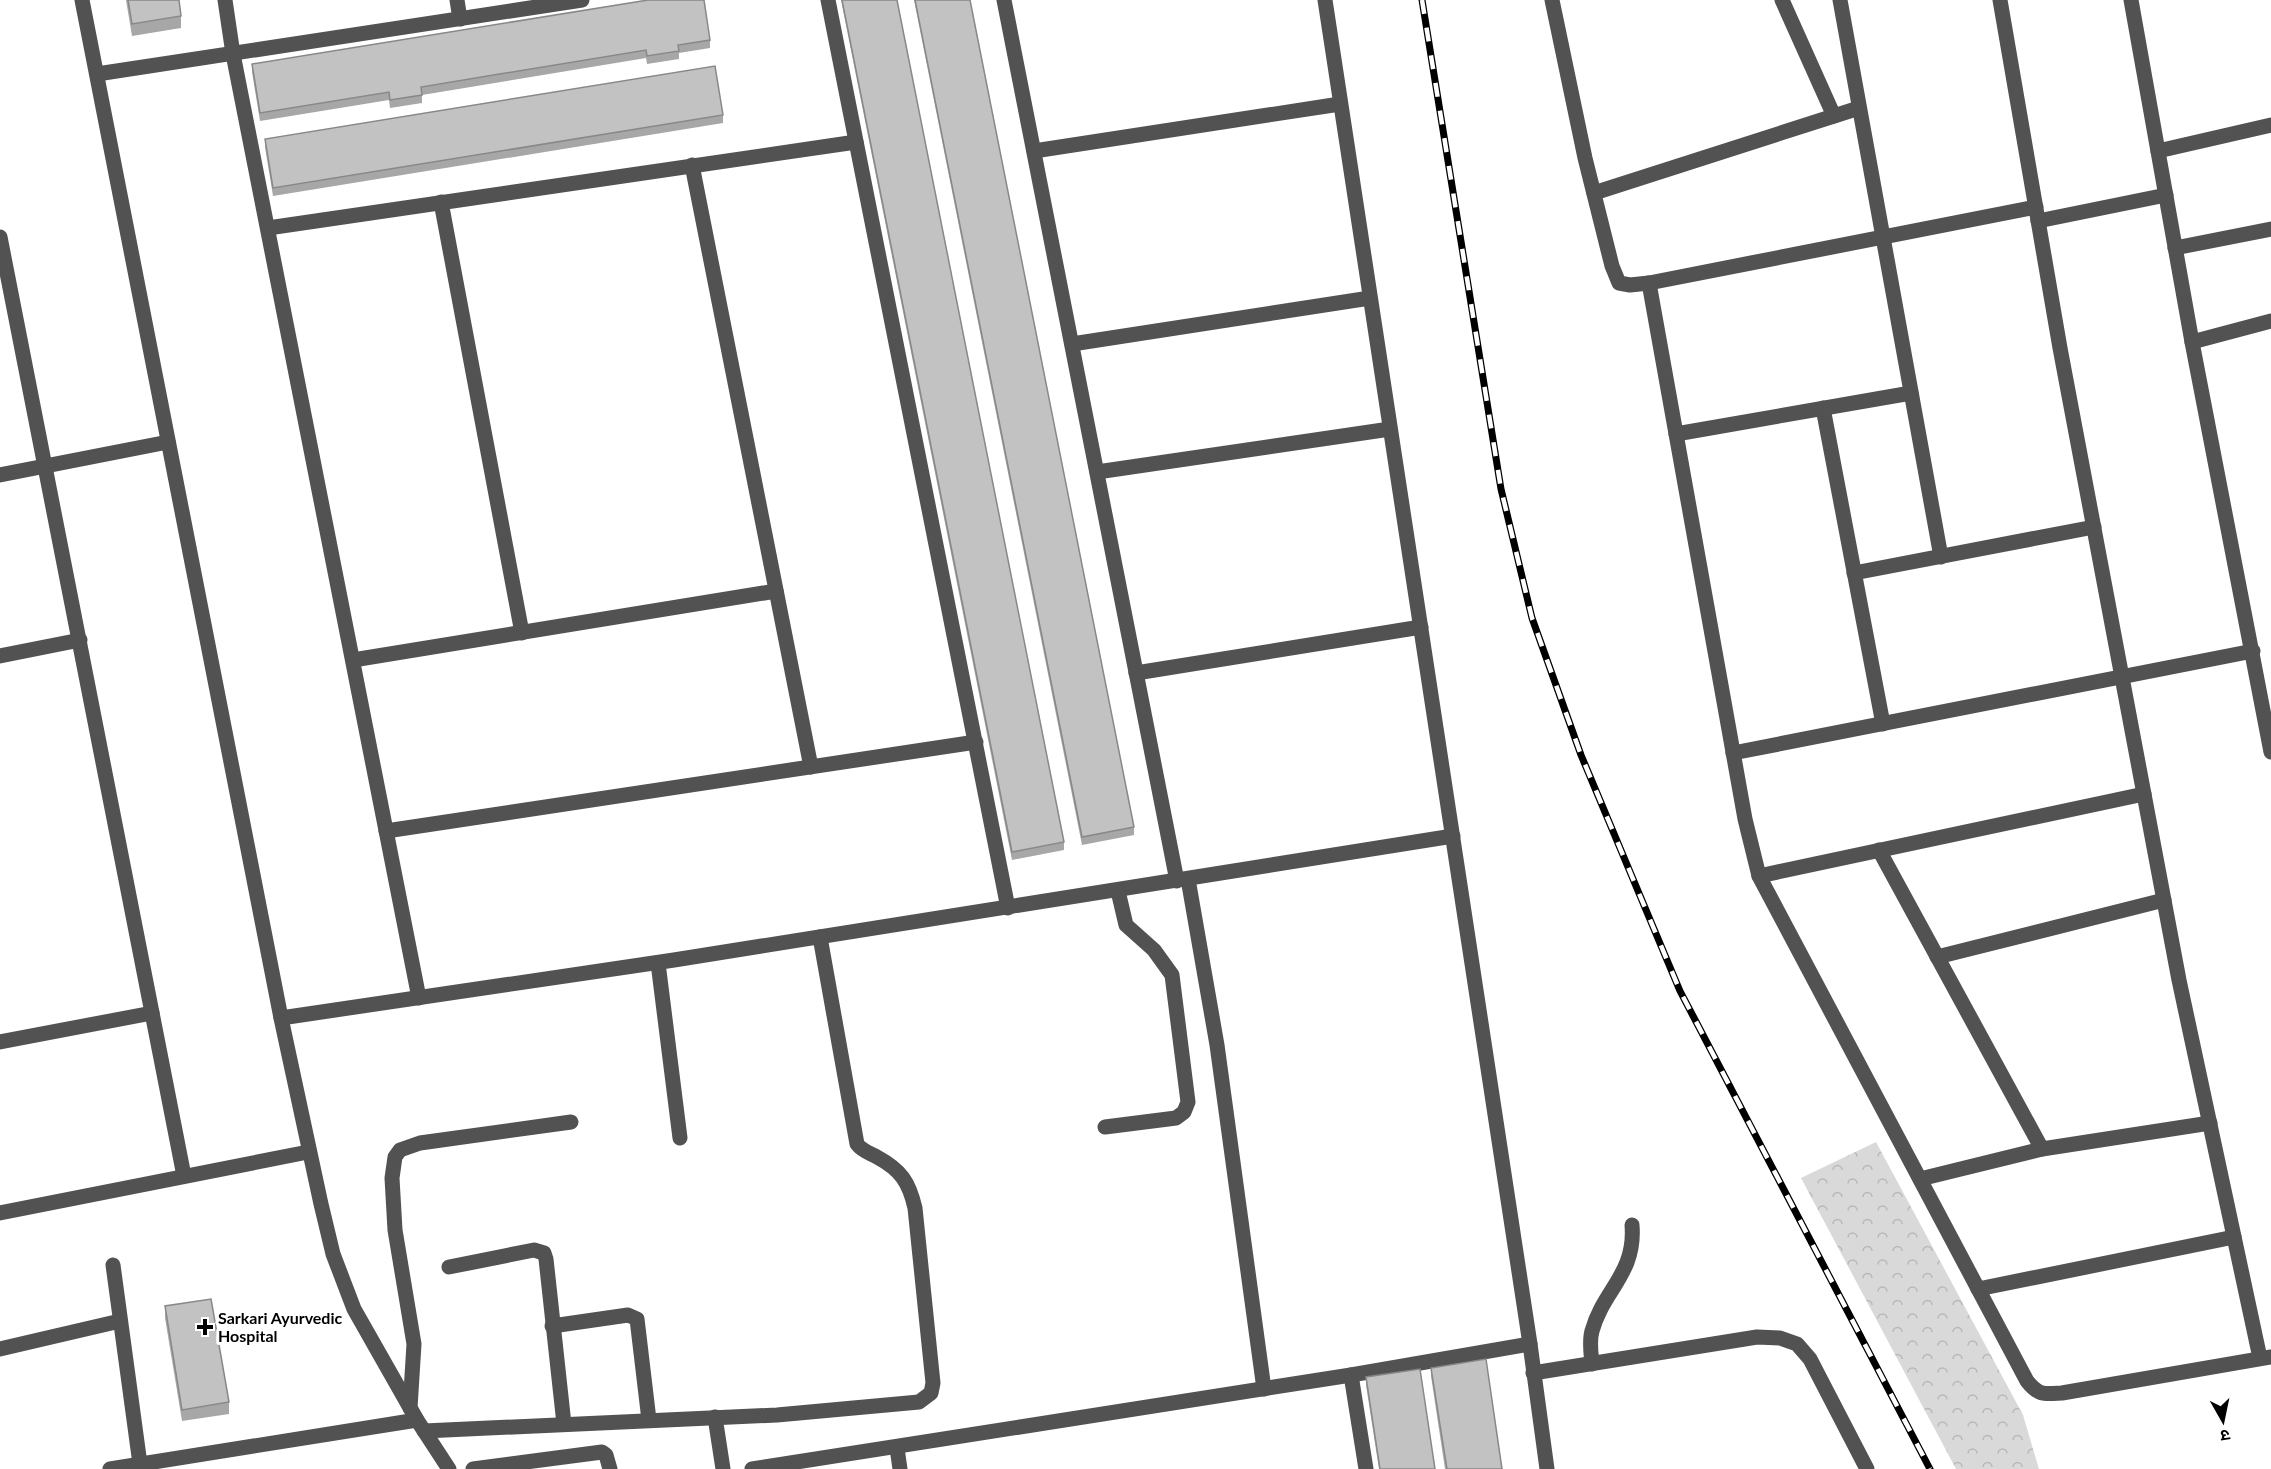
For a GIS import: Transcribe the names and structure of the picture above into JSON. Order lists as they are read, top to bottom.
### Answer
{
  "places": {
    "health": ["Sarkari Ayurvedic Hospital"]
  },
  "north": "bottom"
}
